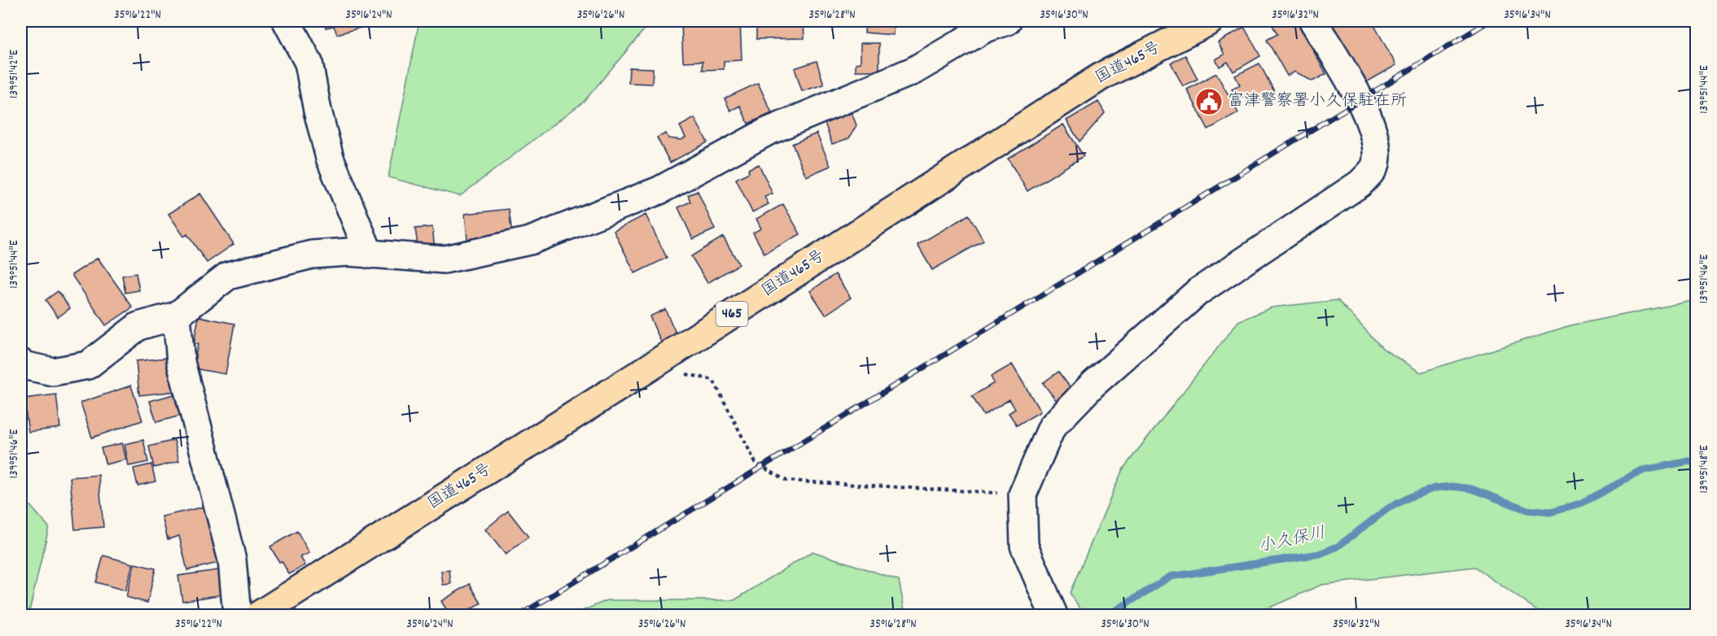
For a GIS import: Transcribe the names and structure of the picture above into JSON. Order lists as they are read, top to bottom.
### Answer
{
  "streets": {
    "highway": ["国道465号", "465"]
  },
  "water": ["小久保川"],
  "places": {
    "public building": ["富津警察署小久保駐在所"]
  },
  "coordinates": [
    "35°16'22\"N",
    "35°16'24\"N",
    "35°16'26\"N",
    "35°16'28\"N",
    "35°16'30\"N",
    "35°16'32\"N",
    "35°16'34\"N",
    "139°51'42\"E",
    "139°51'44\"E",
    "139°51'46\"E",
    "139°51'48\"E"
  ]
}
